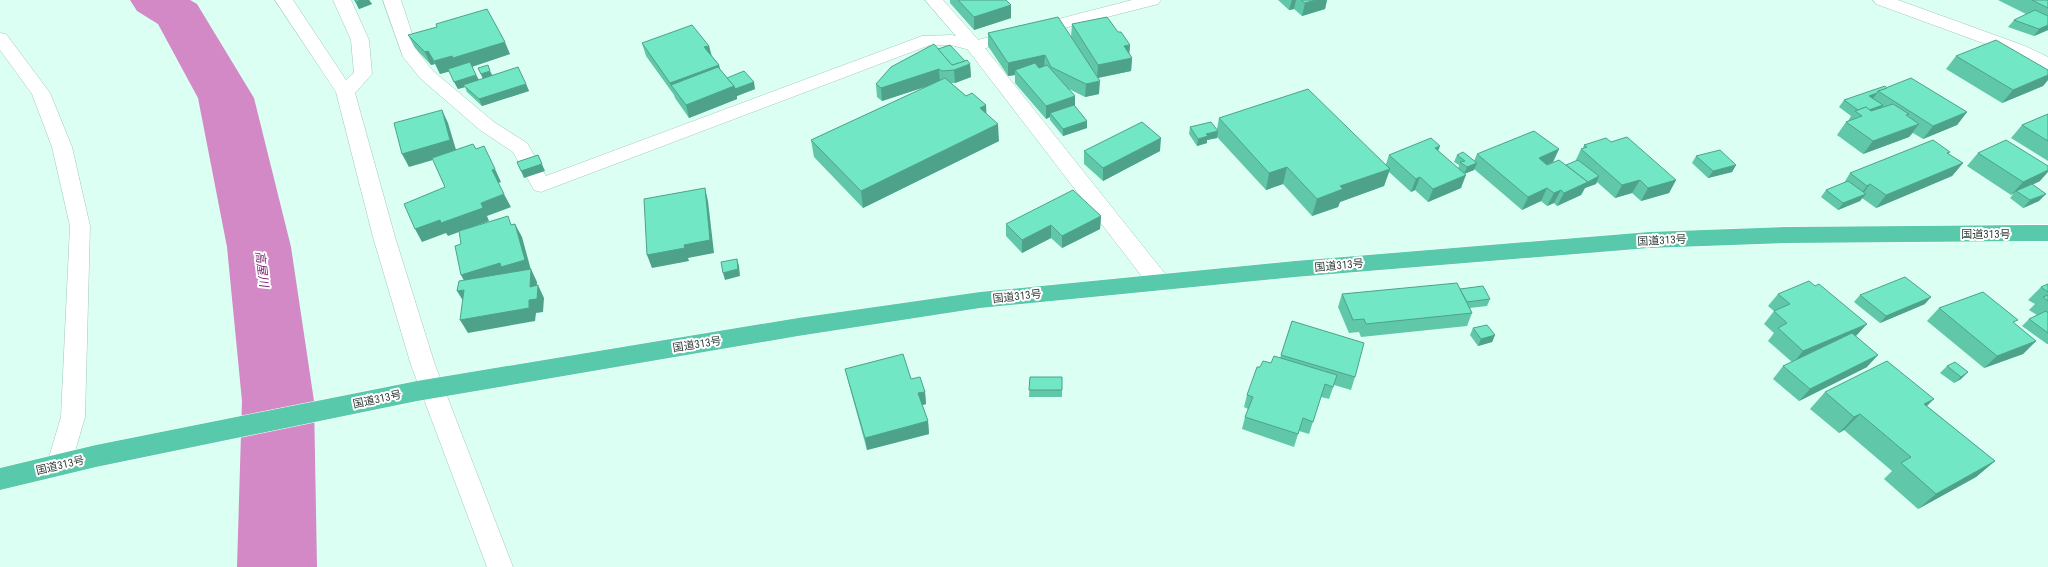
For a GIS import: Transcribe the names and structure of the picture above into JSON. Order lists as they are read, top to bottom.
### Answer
{
  "streets": {
    "highway": ["国道313号"]
  },
  "water": ["高屋川"]
}
